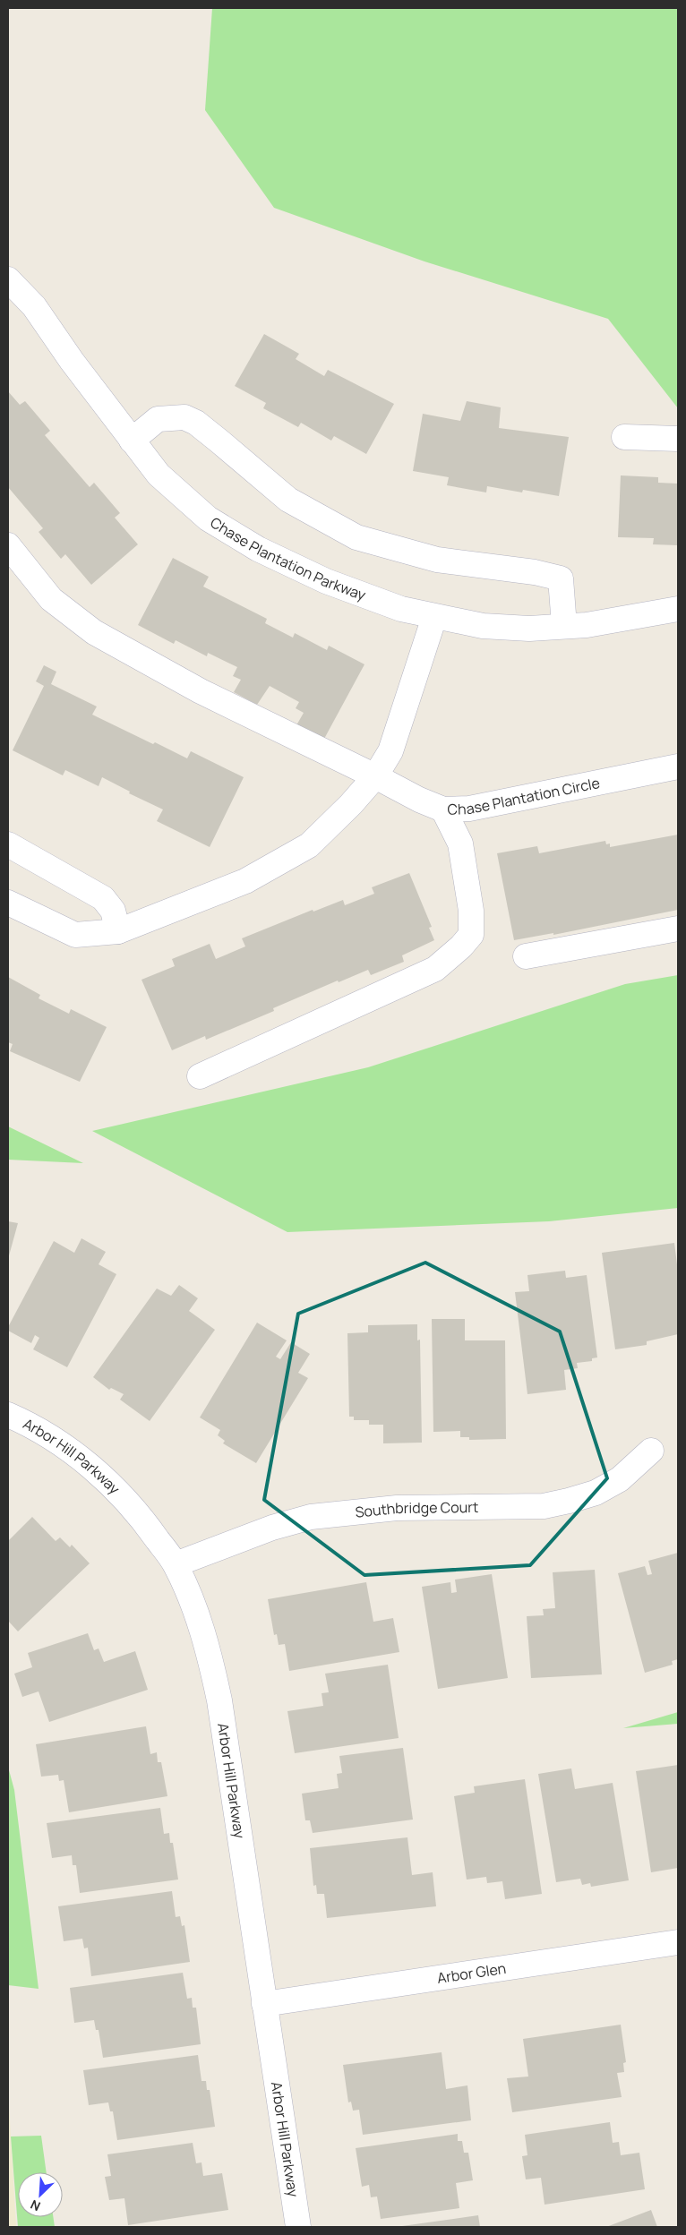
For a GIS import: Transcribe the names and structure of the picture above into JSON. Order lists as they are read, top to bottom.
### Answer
{
  "streets": {
    "street": [
      "Chase Plantation Parkway",
      "Chase Plantation Circle",
      "Arbor Hill Parkway",
      "Southbridge Court",
      "Arbor Glen"
    ]
  },
  "crossings": [
    ["Arbor Hill Parkway", "Southbridge Court"],
    ["Arbor Hill Parkway", "Arbor Glen"]
  ],
  "north": "bottom left"
}
